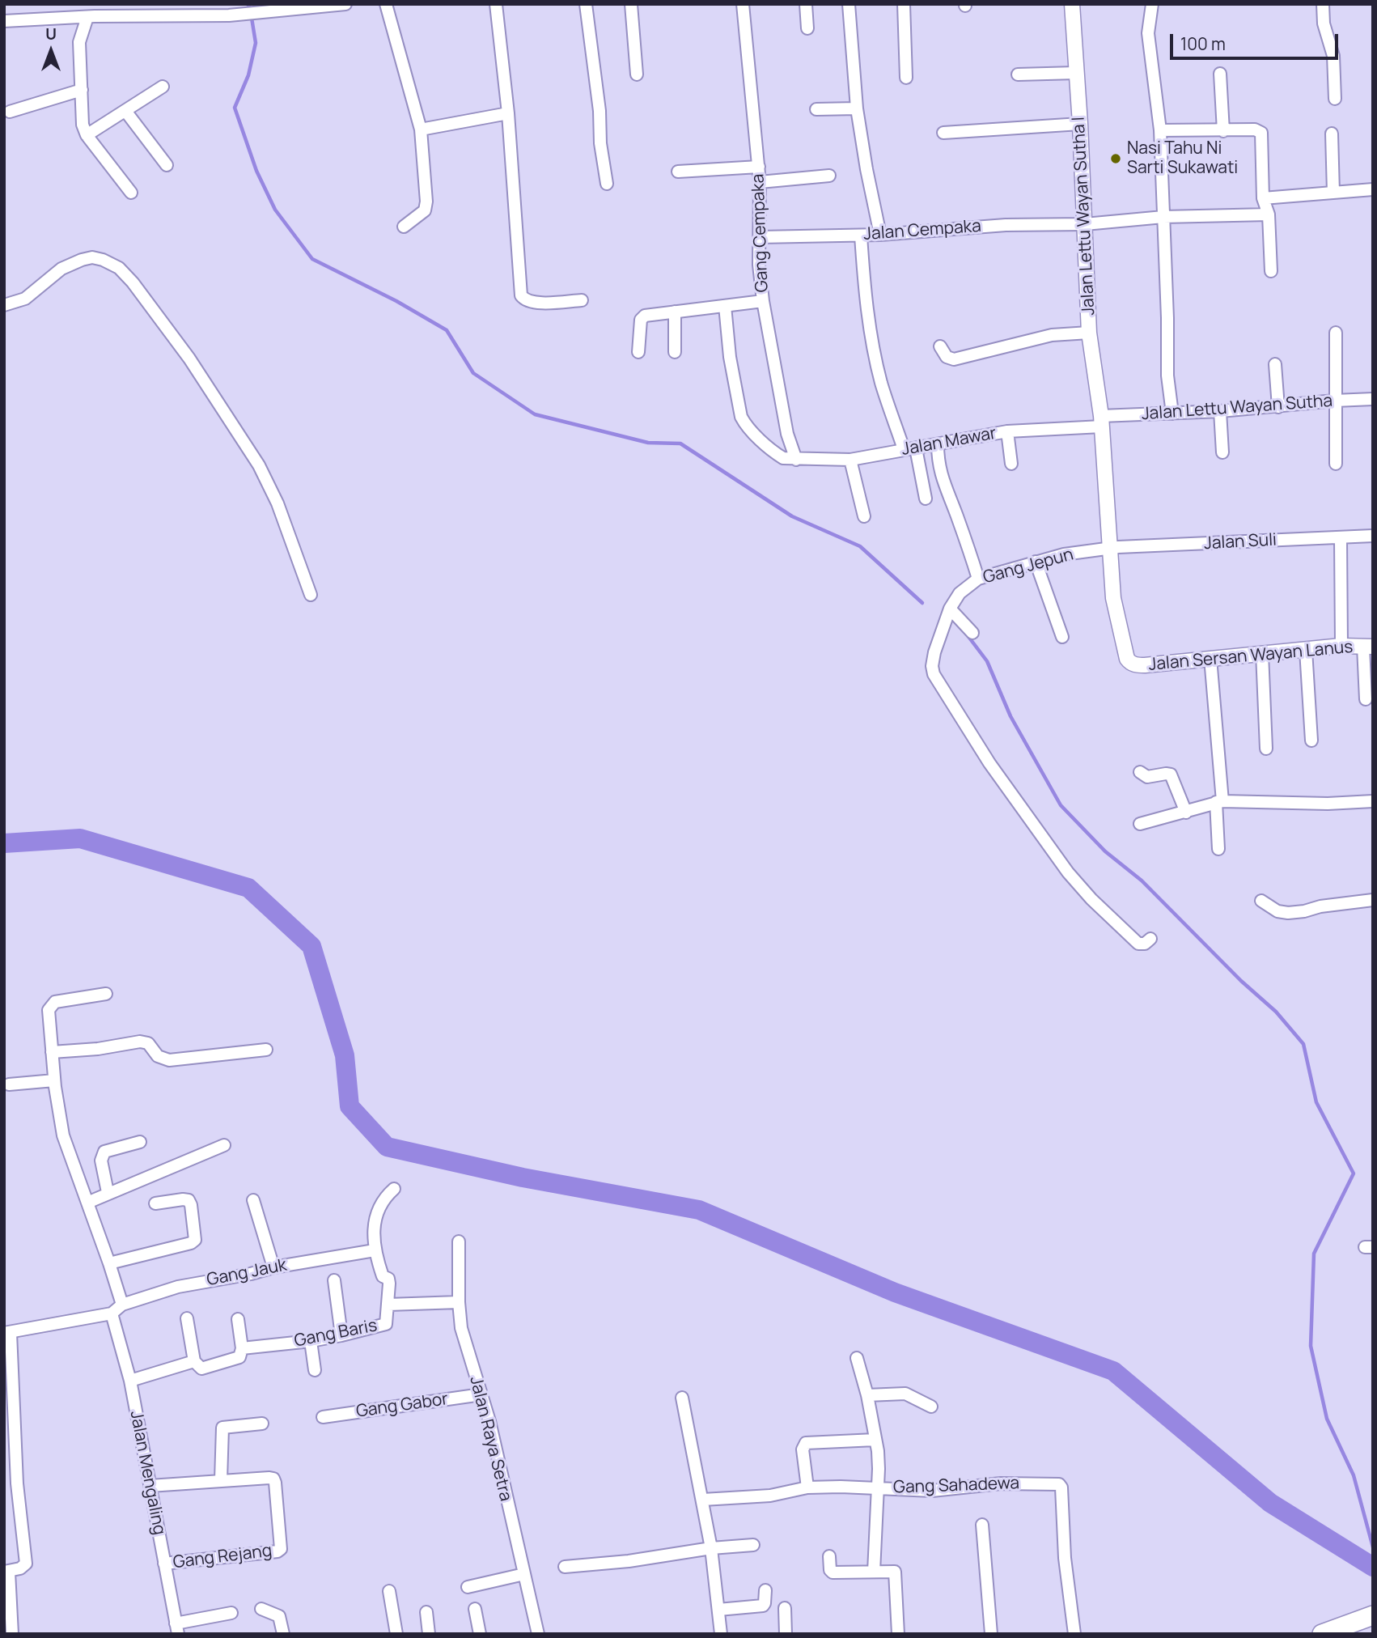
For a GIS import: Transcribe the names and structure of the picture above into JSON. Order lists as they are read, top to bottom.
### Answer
{
  "streets": {
    "street": [
      "Jalan Lettu Wayan Sutha I",
      "Jalan Cempaka",
      "Gang Cempaka",
      "Jalan Lettu Wayan Sutha",
      "Jalan Mawar",
      "Jalan Suli",
      "Gang Jepun",
      "Jalan Sersan Wayan Lanus",
      "Gang Jauk",
      "Gang Baris",
      "Gang Gabor",
      "Jalan Raya Setra",
      "Jalan Mengaling",
      "Gang Sahadewa",
      "Gang Rejang"
    ]
  },
  "crossings": [
    ["Jalan Lettu Wayan Sutha I", "Jalan Cempaka"],
    ["Jalan Lettu Wayan Sutha I", "Jalan Lettu Wayan Sutha"],
    ["Jalan Lettu Wayan Sutha I", "Jalan Mawar"],
    ["Jalan Lettu Wayan Sutha I", "Jalan Sersan Wayan Lanus"],
    ["Jalan Cempaka", "Gang Cempaka"],
    ["Gang Cempaka", "Jalan Mawar"],
    ["Jalan Lettu Wayan Sutha", "Jalan Mawar"],
    ["Jalan Lettu Wayan Sutha", "Jalan Sersan Wayan Lanus"],
    ["Jalan Mawar", "Jalan Sersan Wayan Lanus"],
    ["Jalan Suli", "Gang Jepun"],
    ["Jalan Suli", "Jalan Sersan Wayan Lanus"],
    ["Gang Jepun", "Jalan Sersan Wayan Lanus"],
    ["Gang Jauk", "Gang Baris"],
    ["Gang Gabor", "Jalan Raya Setra"],
    ["Jalan Mengaling", "Gang Rejang"]
  ],
  "places": ["Nasi Tahu Ni Sarti Sukawati"],
  "scale_bar": "100 m",
  "north": "top"
}
